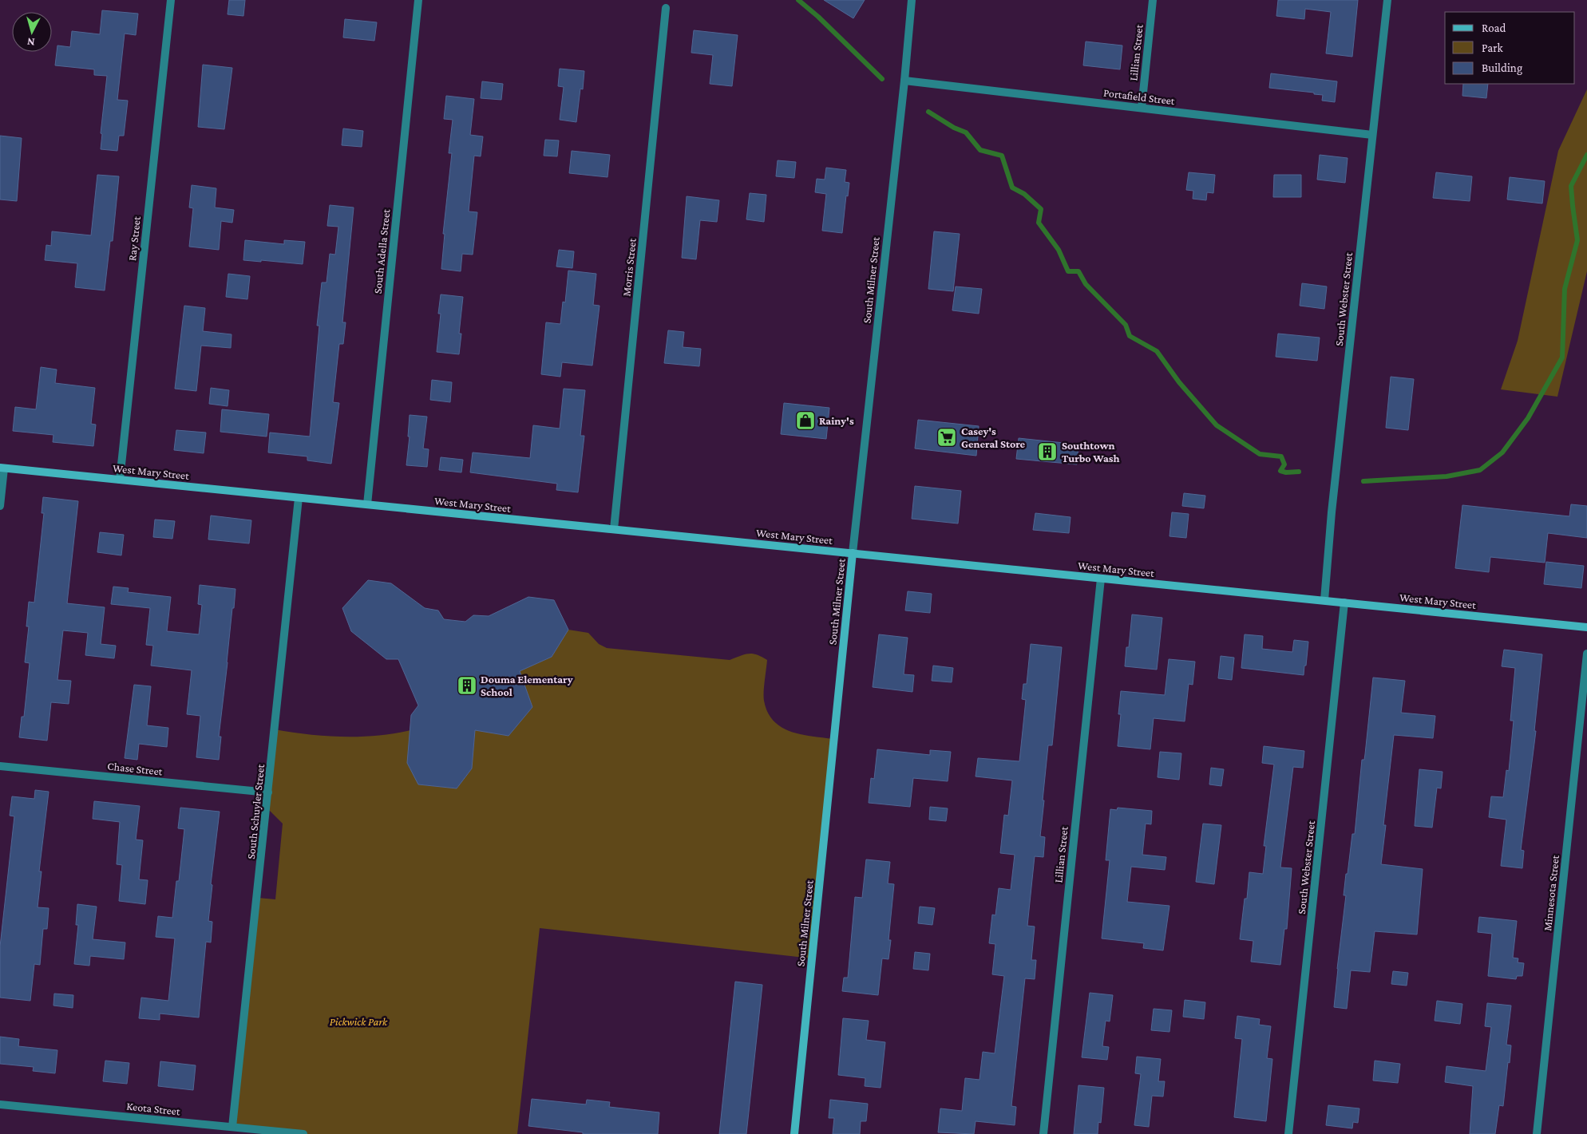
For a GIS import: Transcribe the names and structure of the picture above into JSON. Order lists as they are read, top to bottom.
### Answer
{
  "streets": {
    "main road": ["South Milner Street", "West Mary Street"],
    "street": [
      "Lillian Street",
      "Portafield Street",
      "Ray Street",
      "South Adella Street",
      "Morris Street",
      "South Webster Street",
      "Chase Street",
      "South Schuyler Street",
      "Minnesota Street",
      "Keota Street"
    ]
  },
  "crossings": [
    ["Lillian Street", "Portafield Street"],
    ["Lillian Street", "West Mary Street"],
    ["Portafield Street", "South Milner Street"],
    ["Portafield Street", "South Webster Street"],
    ["Ray Street", "West Mary Street"],
    ["South Adella Street", "West Mary Street"],
    ["Morris Street", "West Mary Street"],
    ["South Milner Street", "West Mary Street"],
    ["South Webster Street", "West Mary Street"],
    ["West Mary Street", "South Schuyler Street"],
    ["Chase Street", "South Schuyler Street"],
    ["South Schuyler Street", "Keota Street"]
  ],
  "parks": ["Pickwick Park"],
  "places": {
    "shop": ["Rainy's"],
    "supermarket": ["Casey's General Store"],
    "building": ["Southtown Turbo Wash", "Douma Elementary School"]
  },
  "legend": ["Road", "Park", "Building"],
  "north": "bottom"
}
